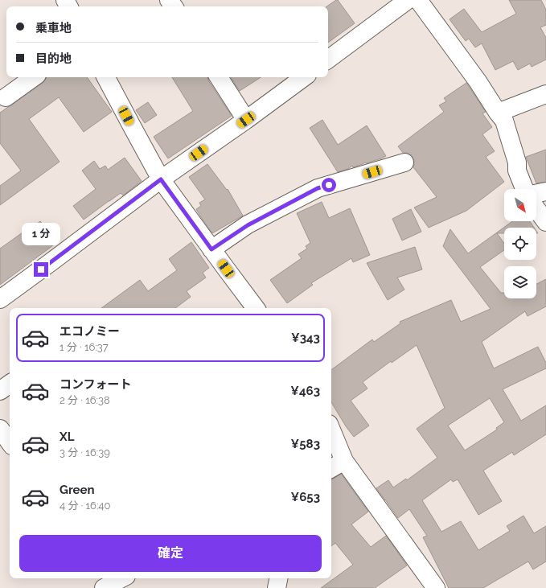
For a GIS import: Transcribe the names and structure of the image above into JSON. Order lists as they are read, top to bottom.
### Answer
{
  "north": "bottom right",
  "page": {
    "banner": ["乗車地", "目的地"],
    "bubble": "1 分",
    "list": [
      {
        "name": "エコノミー",
        "note": "1 分 · 16:37",
        "value": "¥343"
      },
      {
        "name": "コンフォート",
        "note": "2 分 · 16:38",
        "value": "¥463"
      },
      {
        "name": "XL",
        "note": "3 分 · 16:39",
        "value": "¥583"
      },
      {
        "name": "Green",
        "note": "4 分 · 16:40",
        "value": "¥653"
      }
    ],
    "buttons": "確定"
  }
}
